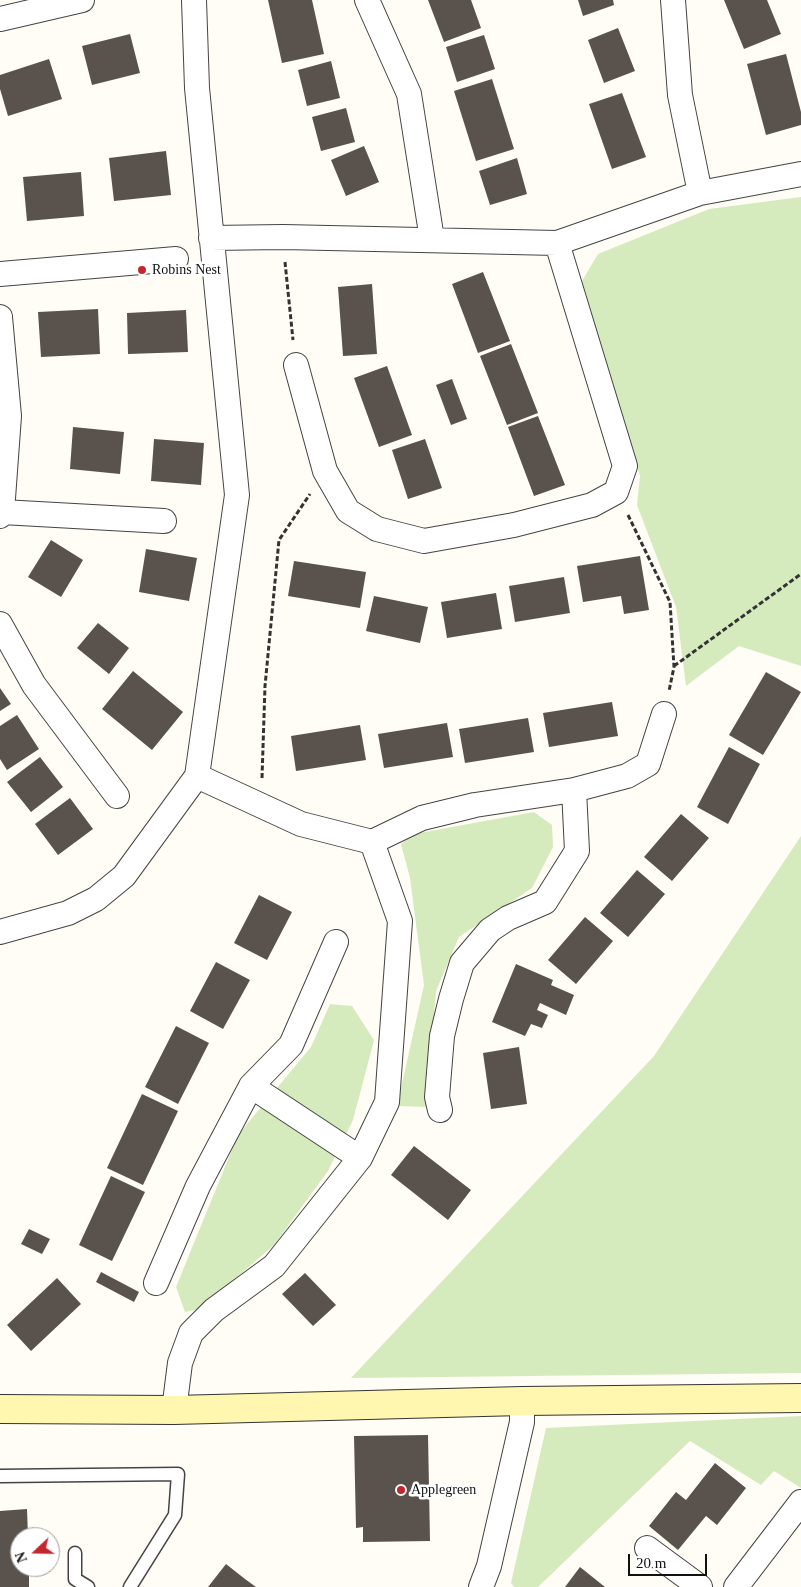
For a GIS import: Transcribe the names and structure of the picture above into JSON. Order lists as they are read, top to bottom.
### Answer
{
  "places": ["Robins Nest", "Applegreen"],
  "scale_bar": "20 m",
  "north": "left"
}
